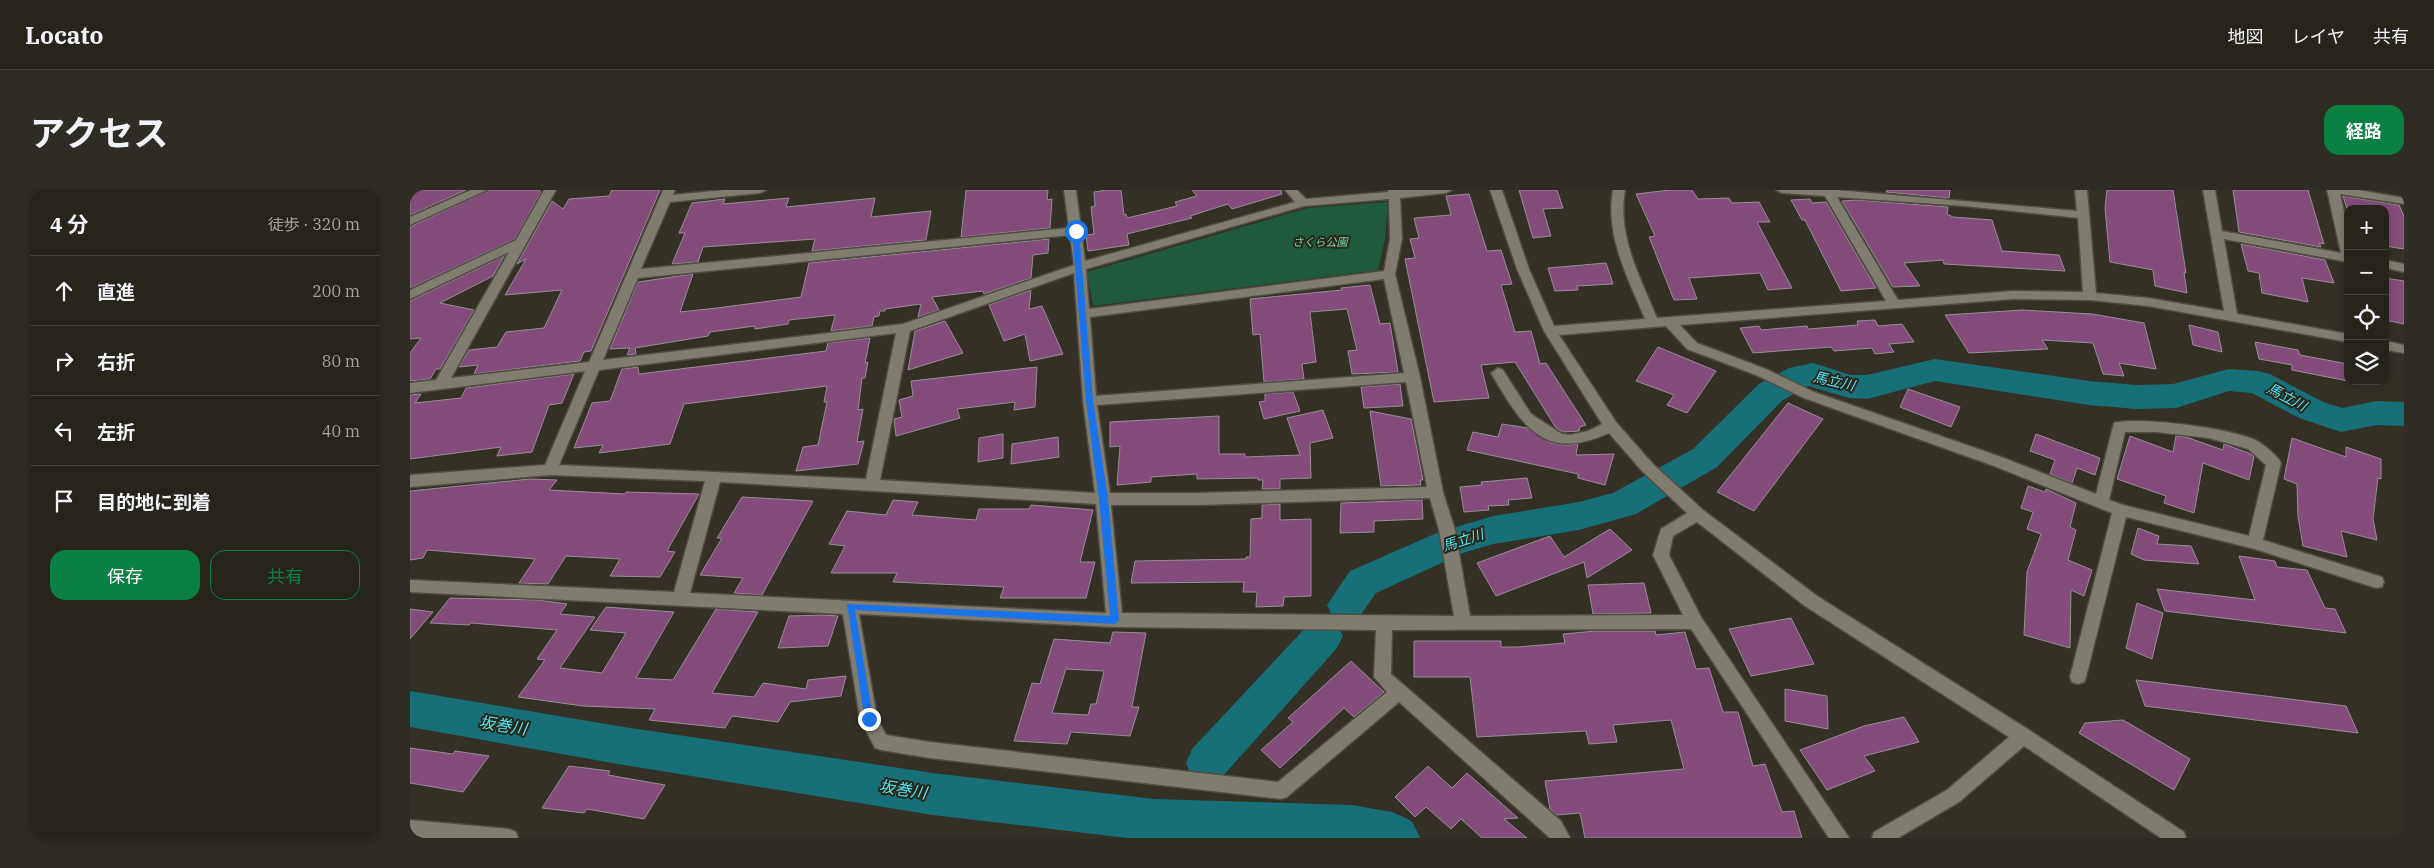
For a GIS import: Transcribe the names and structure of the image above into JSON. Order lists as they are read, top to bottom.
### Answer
{
  "water": ["馬立川", "坂巻川"],
  "parks": ["さくら公園"],
  "page": {
    "header": "Locato",
    "nav": ["地図", "レイヤ", "共有"],
    "title": "アクセス",
    "buttons": [
      "経路",
      ["保存", "共有"]
    ],
    "heading": ["4 分", "徒歩 · 320 m"],
    "map_buttons": ["+", "−"],
    "list": [
      ["直進", "200 m"],
      ["右折", "80 m"],
      ["左折", "40 m"],
      "目的地に到着"
    ]
  }
}
